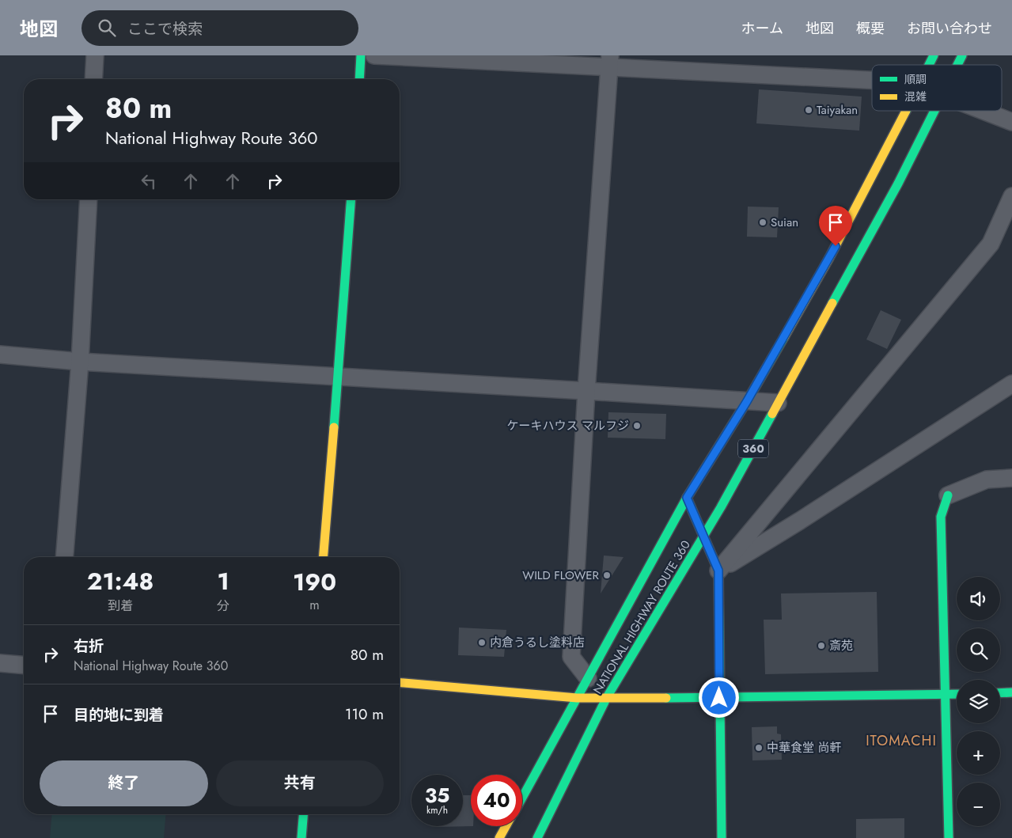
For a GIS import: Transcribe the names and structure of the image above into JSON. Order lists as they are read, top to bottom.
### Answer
{
  "streets": {
    "main road": ["360", "NATIONAL HIGHWAY ROUTE 360"]
  },
  "districts": ["ITOMACHI"],
  "places": [
    "Taiyakan",
    "Suian",
    "ケーキハウス マルフジ",
    "WILD FLOWER",
    "内倉うるし塗料店",
    "斎苑",
    "中華食堂 尚軒"
  ],
  "legend": ["順調", "混雑"],
  "page": {
    "header": "地図",
    "search": "ここで検索",
    "nav": [
      "ホーム",
      "地図",
      "概要",
      "お問い合わせ"
    ],
    "turn": ["80 m", "National Highway Route 360"],
    "eta": [
      "21:48",
      "到着",
      "1",
      "分",
      "190",
      "m"
    ],
    "map_buttons": ["+", "−"],
    "list": [
      {
        "name": "右折",
        "note": "National Highway Route 360",
        "value": "80 m"
      },
      {
        "name": "目的地に到着",
        "value": "110 m"
      }
    ],
    "buttons": ["終了", "共有"],
    "speed": "35 km/h",
    "limit": "40"
  }
}
